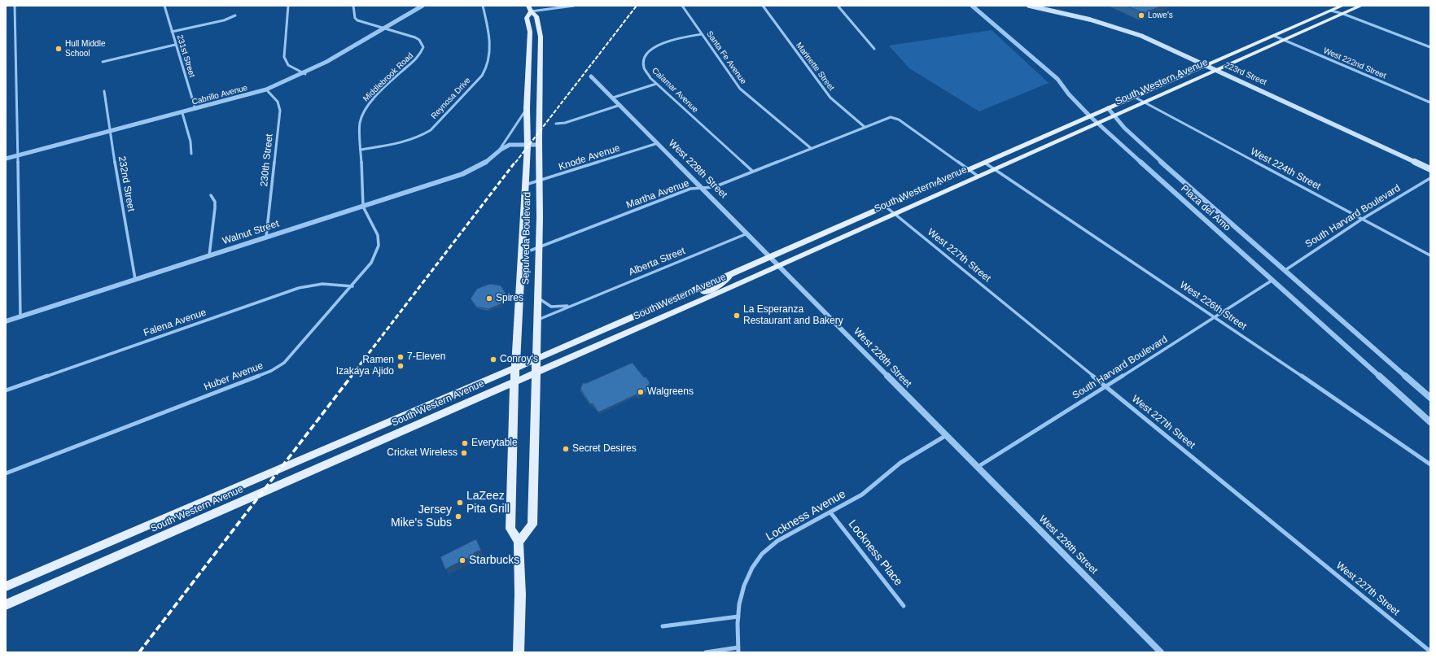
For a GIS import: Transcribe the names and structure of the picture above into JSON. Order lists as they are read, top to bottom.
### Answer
{
  "streets": {
    "main road": ["223rd Street", "South Western Avenue", "Sepulveda Boulevard"],
    "street": [
      "231st Street",
      "Santa Fe Avenue",
      "West 222nd Street",
      "Marinette Street",
      "Middlebrook Road",
      "Calamar Avenue",
      "Cabrillo Avenue",
      "Reynosa Drive",
      "Knode Avenue",
      "230th Street",
      "West 228th Street",
      "West 224th Street",
      "232nd Street",
      "Martha Avenue",
      "Plaza del Amo",
      "South Harvard Boulevard",
      "Walnut Street",
      "West 227th Street",
      "Alberta Street",
      "West 226th Street",
      "Falena Avenue",
      "Huber Avenue",
      "Lockness Avenue",
      "Lockness Place"
    ]
  },
  "crossings": [
    ["231st Street", "Cabrillo Avenue"],
    ["Santa Fe Avenue", "Calamar Avenue"],
    ["Santa Fe Avenue", "Martha Avenue"],
    ["West 222nd Street", "South Western Avenue"],
    ["Marinette Street", "Martha Avenue"],
    ["223rd Street", "South Western Avenue"],
    ["Middlebrook Road", "Cabrillo Avenue"],
    ["Middlebrook Road", "Reynosa Drive"],
    ["Middlebrook Road", "Walnut Street"],
    ["Middlebrook Road", "Huber Avenue"],
    ["South Western Avenue", "West 228th Street"],
    ["South Western Avenue", "West 224th Street"],
    ["South Western Avenue", "Martha Avenue"],
    ["South Western Avenue", "Plaza del Amo"],
    ["South Western Avenue", "Sepulveda Boulevard"],
    ["South Western Avenue", "West 227th Street"],
    ["South Western Avenue", "West 226th Street"],
    ["Calamar Avenue", "Martha Avenue"],
    ["Cabrillo Avenue", "230th Street"],
    ["Cabrillo Avenue", "232nd Street"],
    ["Knode Avenue", "West 228th Street"],
    ["Knode Avenue", "Sepulveda Boulevard"],
    ["230th Street", "Walnut Street"],
    ["West 228th Street", "Martha Avenue"],
    ["West 228th Street", "South Harvard Boulevard"],
    ["West 228th Street", "Alberta Street"],
    ["West 228th Street", "Lockness Avenue"],
    ["West 224th Street", "South Harvard Boulevard"],
    ["232nd Street", "Walnut Street"],
    ["Martha Avenue", "Sepulveda Boulevard"],
    ["Plaza del Amo", "South Harvard Boulevard"],
    ["South Harvard Boulevard", "West 227th Street"],
    ["South Harvard Boulevard", "West 226th Street"],
    ["Walnut Street", "Sepulveda Boulevard"],
    ["Walnut Street", "Huber Avenue"],
    ["Sepulveda Boulevard", "Alberta Street"],
    ["Falena Avenue", "Huber Avenue"],
    ["Lockness Avenue", "Lockness Place"]
  ],
  "places": [
    "Lowe's",
    "Hull Middle School",
    "Spires",
    "La Esperanza Restaurant and Bakery",
    "7-Eleven",
    "Conroy's",
    "Ramen Izakaya Ajido",
    "Walgreens",
    "Everytable",
    "Secret Desires",
    "Cricket Wireless",
    "LaZeez Pita Grill",
    "Jersey Mike's Subs",
    "Starbucks"
  ]
}
